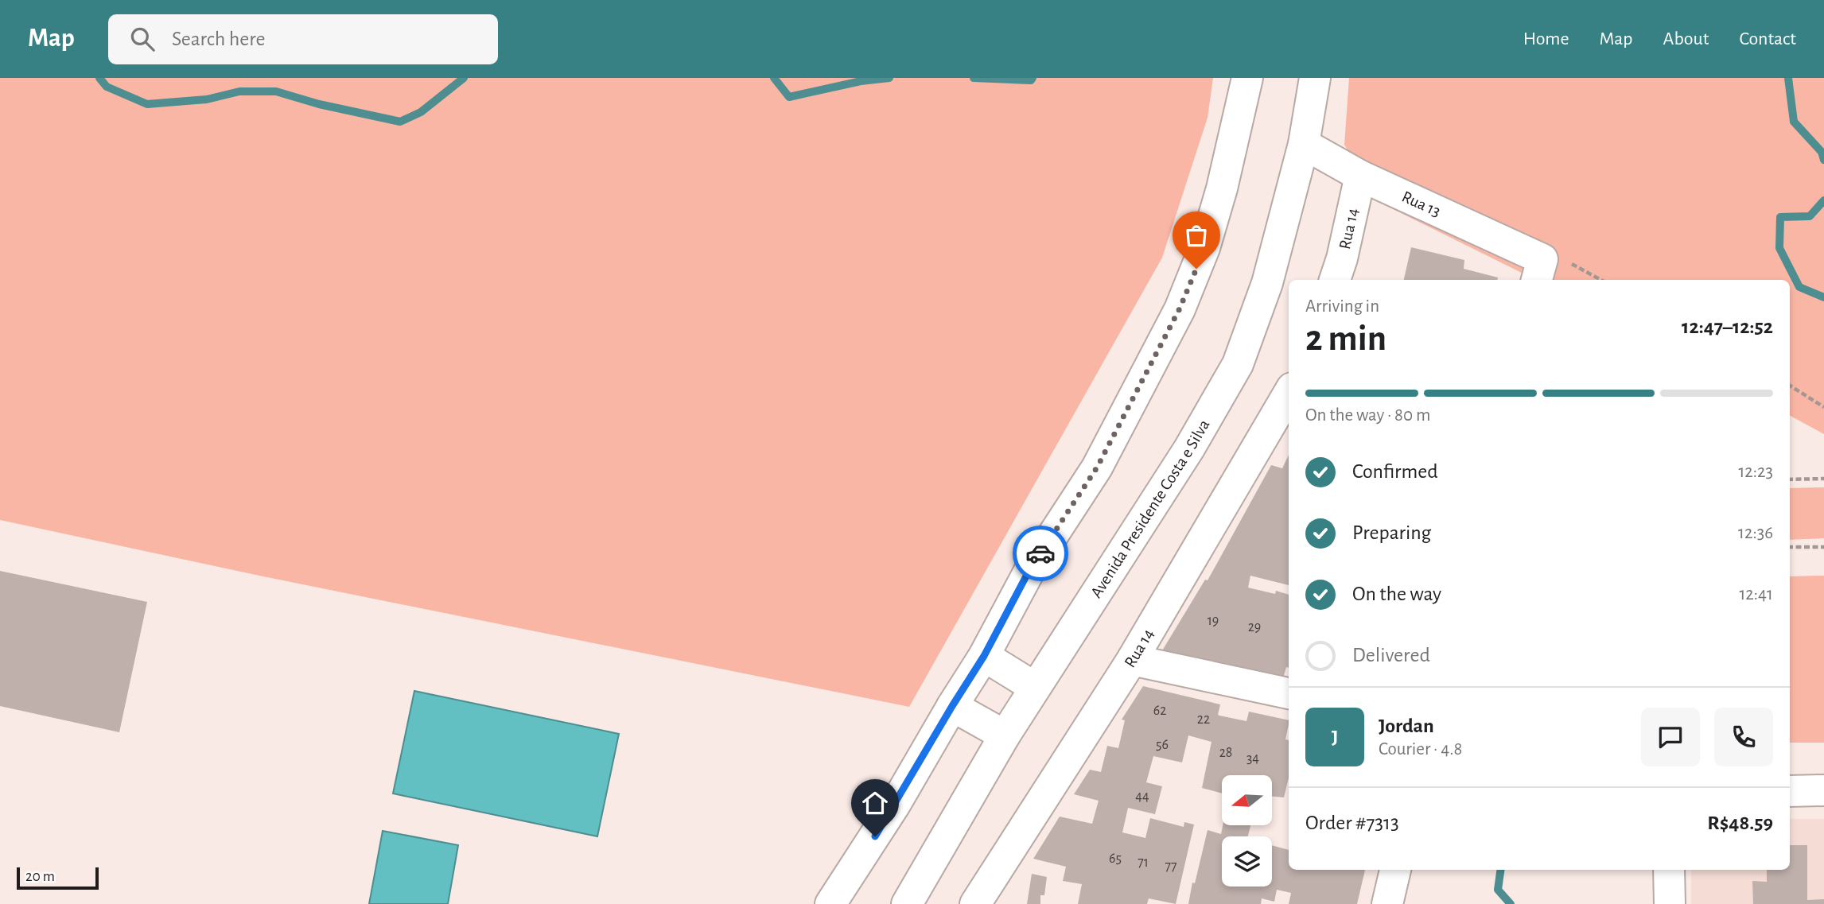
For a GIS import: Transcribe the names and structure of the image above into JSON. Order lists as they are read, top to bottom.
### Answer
{
  "streets": {
    "main road": ["Rua 13", "Rua 14", "Avenida Presidente Costa e Silva"]
  },
  "crossings": [
    ["Rua 13", "Rua 14"],
    ["Rua 13", "Avenida Presidente Costa e Silva"]
  ],
  "house_numbers": [
    "19",
    "29",
    "62",
    "22",
    "56",
    "28",
    "34",
    "44",
    "65",
    "71",
    "77"
  ],
  "scale_bar": "20 m",
  "north": "left",
  "page": {
    "header": "Map",
    "search": "Search here",
    "nav": [
      "Home",
      "Map",
      "About",
      "Contact"
    ],
    "heading": ["2 min", "Arriving in", "12:47–12:52"],
    "panel": [
      "Jordan",
      "Courier · 4.8",
      "Order #7313",
      "R$48.59"
    ],
    "bar": "On the way · 80 m",
    "list": [
      ["Confirmed", "12:23"],
      ["Preparing", "12:36"],
      ["On the way", "12:41"],
      "Delivered"
    ],
    "round": "J",
    "scale": "20 m"
  }
}
